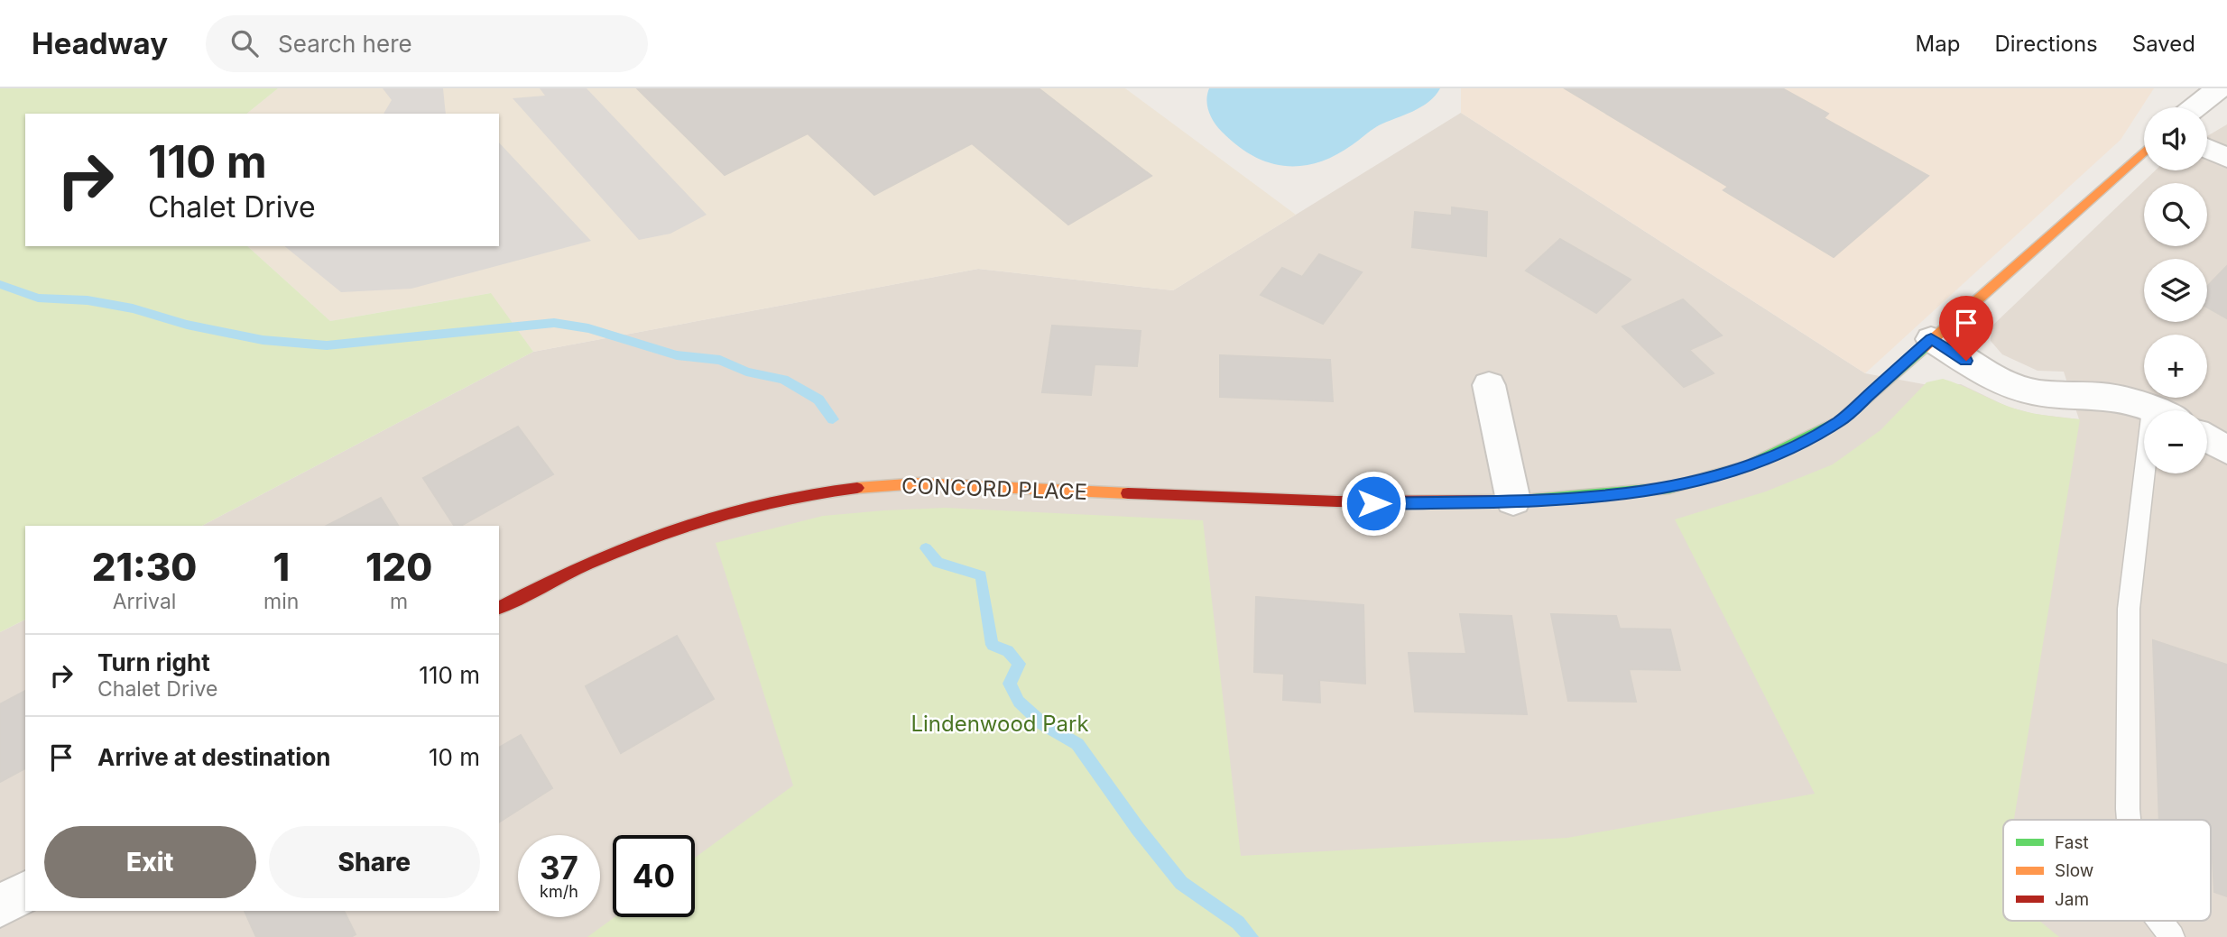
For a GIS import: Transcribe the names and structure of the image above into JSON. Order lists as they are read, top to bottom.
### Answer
{
  "streets": {
    "street": ["CONCORD PLACE"]
  },
  "parks": ["Lindenwood Park"],
  "legend": ["Fast", "Slow", "Jam"],
  "page": {
    "header": "Headway",
    "search": "Search here",
    "nav": ["Map", "Directions", "Saved"],
    "map_buttons": ["+", "−"],
    "turn": ["110 m", "Chalet Drive"],
    "eta": [
      "21:30",
      "Arrival",
      "1",
      "min",
      "120",
      "m"
    ],
    "list": [
      {
        "name": "Turn right",
        "note": "Chalet Drive",
        "value": "110 m"
      },
      {
        "name": "Arrive at destination",
        "value": "10 m"
      }
    ],
    "buttons": ["Exit", "Share"],
    "speed": "37 km/h",
    "limit": "40"
  }
}
